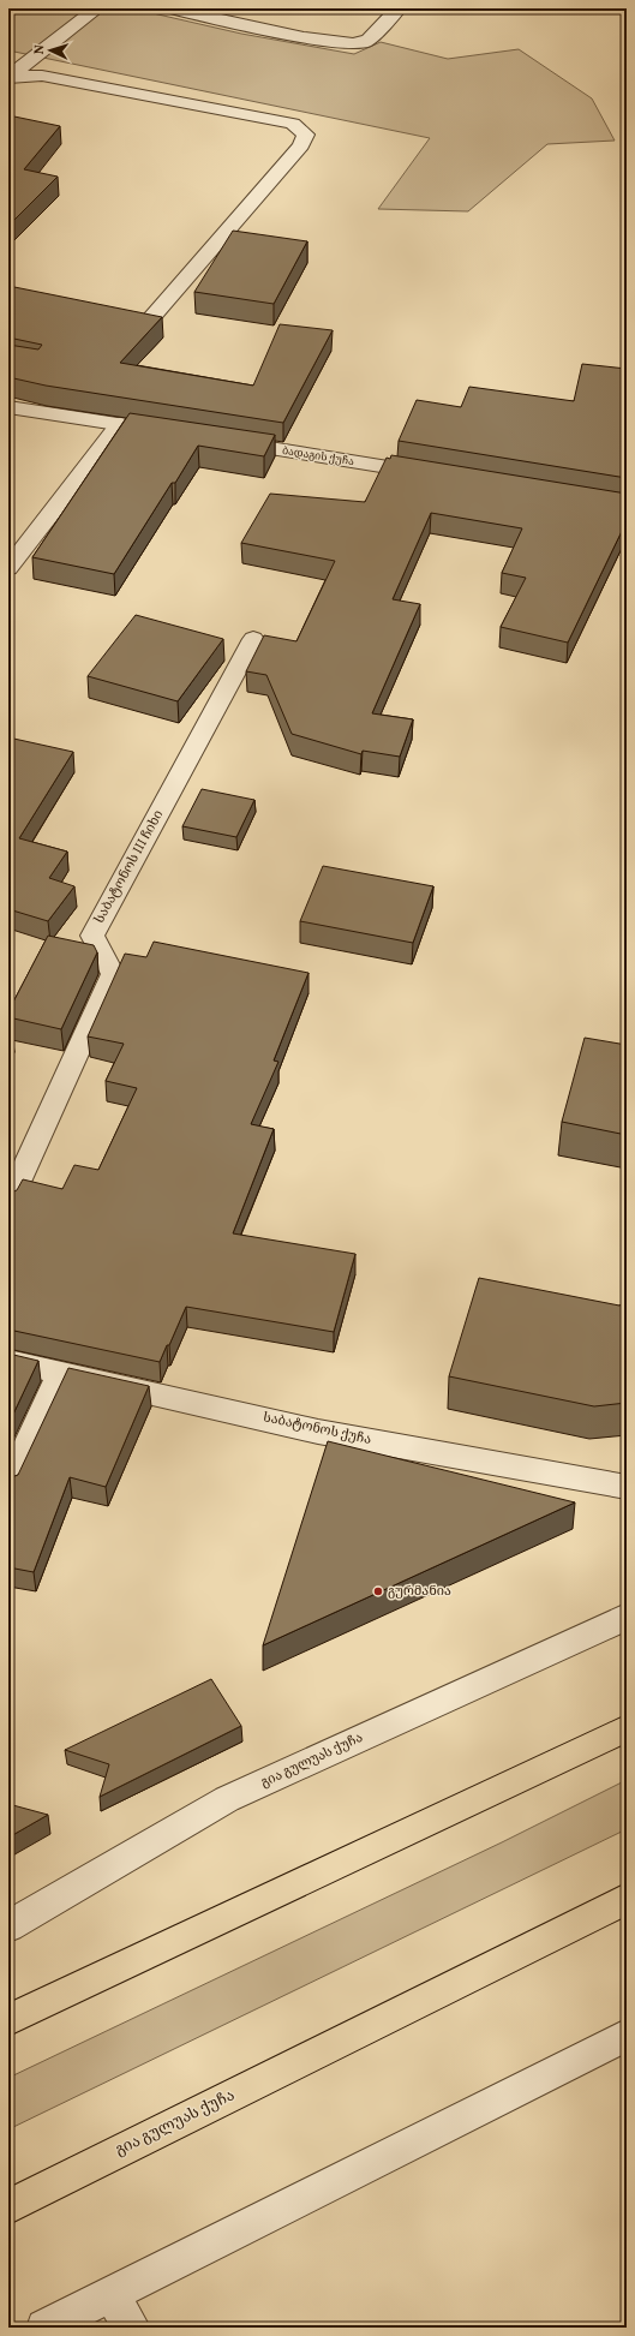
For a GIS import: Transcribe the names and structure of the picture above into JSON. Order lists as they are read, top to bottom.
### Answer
{
  "streets": {
    "highway": ["გია გულუას ქუჩა"],
    "street": ["ბადაგის ქუჩა", "საბატონოს III ჩიხი", "საბატონოს ქუჩა"]
  },
  "places": ["გურმანია"],
  "north": "left"
}
